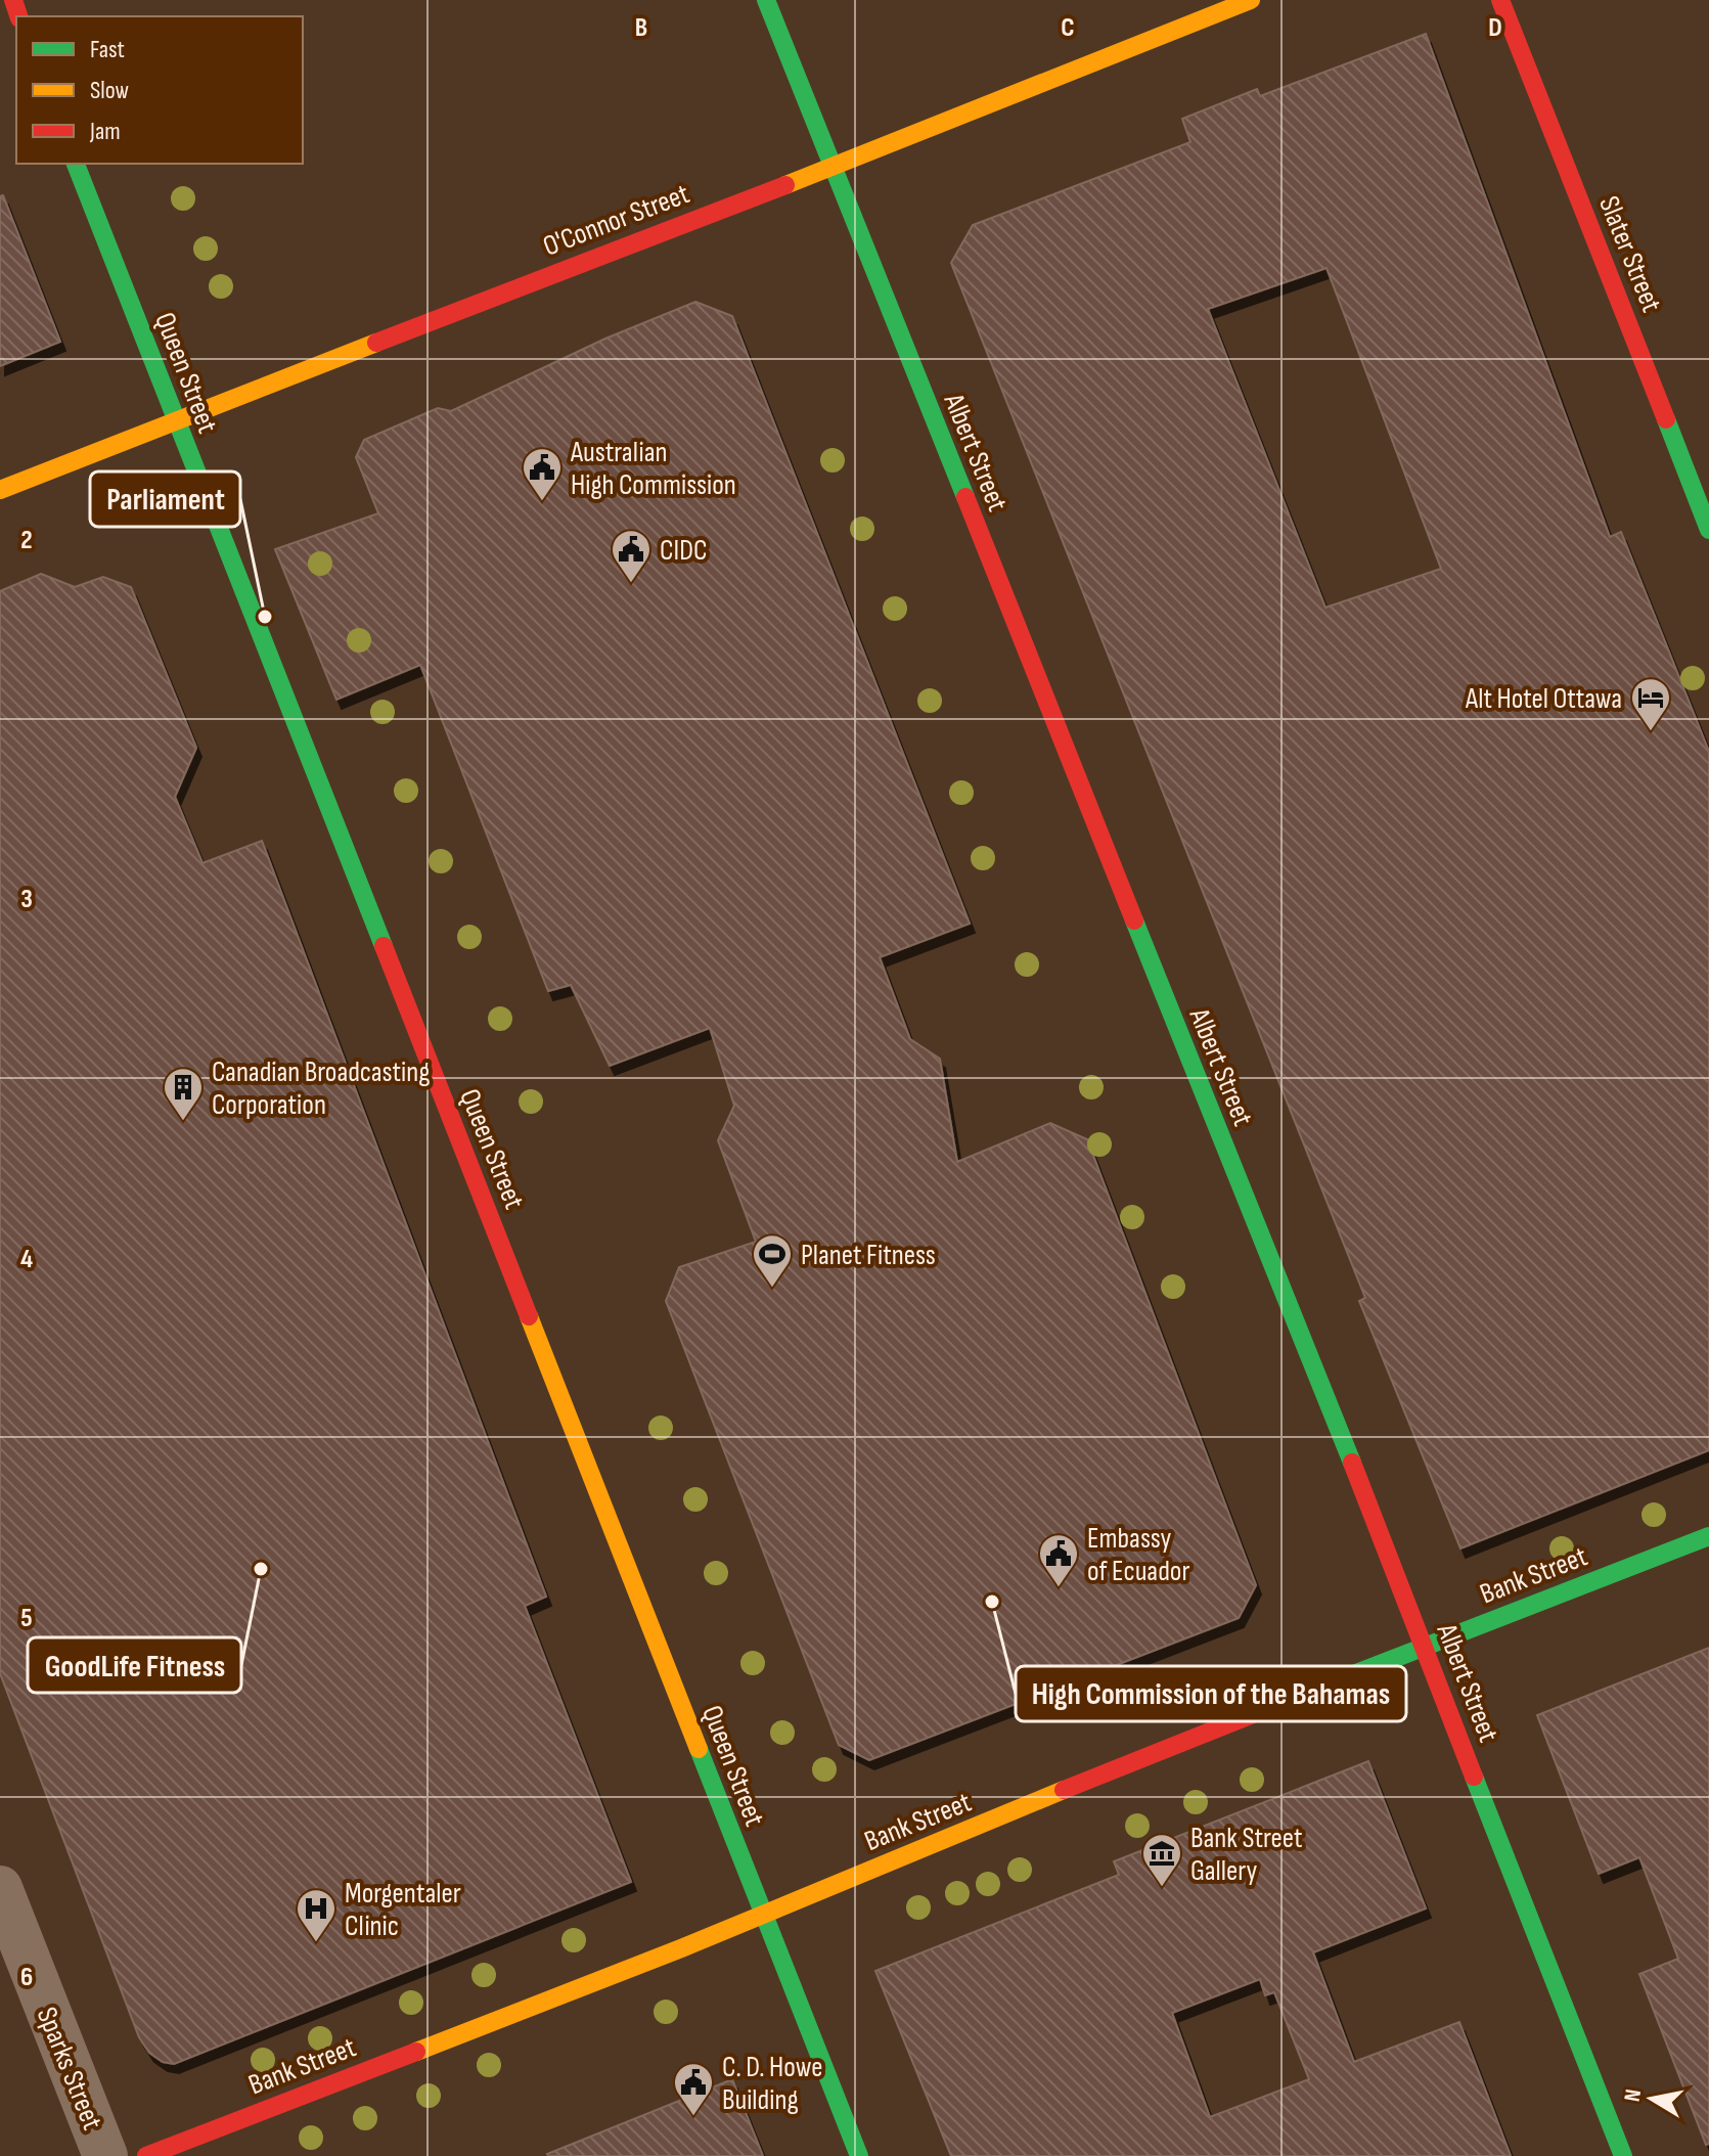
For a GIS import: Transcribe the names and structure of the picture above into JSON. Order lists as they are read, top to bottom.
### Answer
{
  "streets": {
    "main road": [
      "O'Connor Street",
      "Slater Street",
      "Queen Street",
      "Albert Street",
      "Bank Street"
    ],
    "street": ["Sparks Street"]
  },
  "crossings": [
    ["O'Connor Street", "Queen Street"],
    ["O'Connor Street", "Albert Street"],
    ["Queen Street", "Bank Street"],
    ["Albert Street", "Bank Street"]
  ],
  "places": {
    "public building": [
      "Australian High Commission",
      "CIDC",
      "Embassy of Ecuador",
      "C. D. Howe Building"
    ],
    "other": ["Parliament", "GoodLife Fitness", "High Commission of the Bahamas"],
    "hotel": ["Alt Hotel Ottawa"],
    "building": ["Canadian Broadcasting Corporation"],
    "sports": ["Planet Fitness"],
    "museum": ["Bank Street Gallery"],
    "hospital": ["Morgentaler Clinic"]
  },
  "legend": ["Fast", "Slow", "Jam"],
  "north": "left",
  "grid": {
    "columns": ["B", "C", "D"],
    "rows": [
      "2",
      "3",
      "4",
      "5",
      "6"
    ]
  }
}
